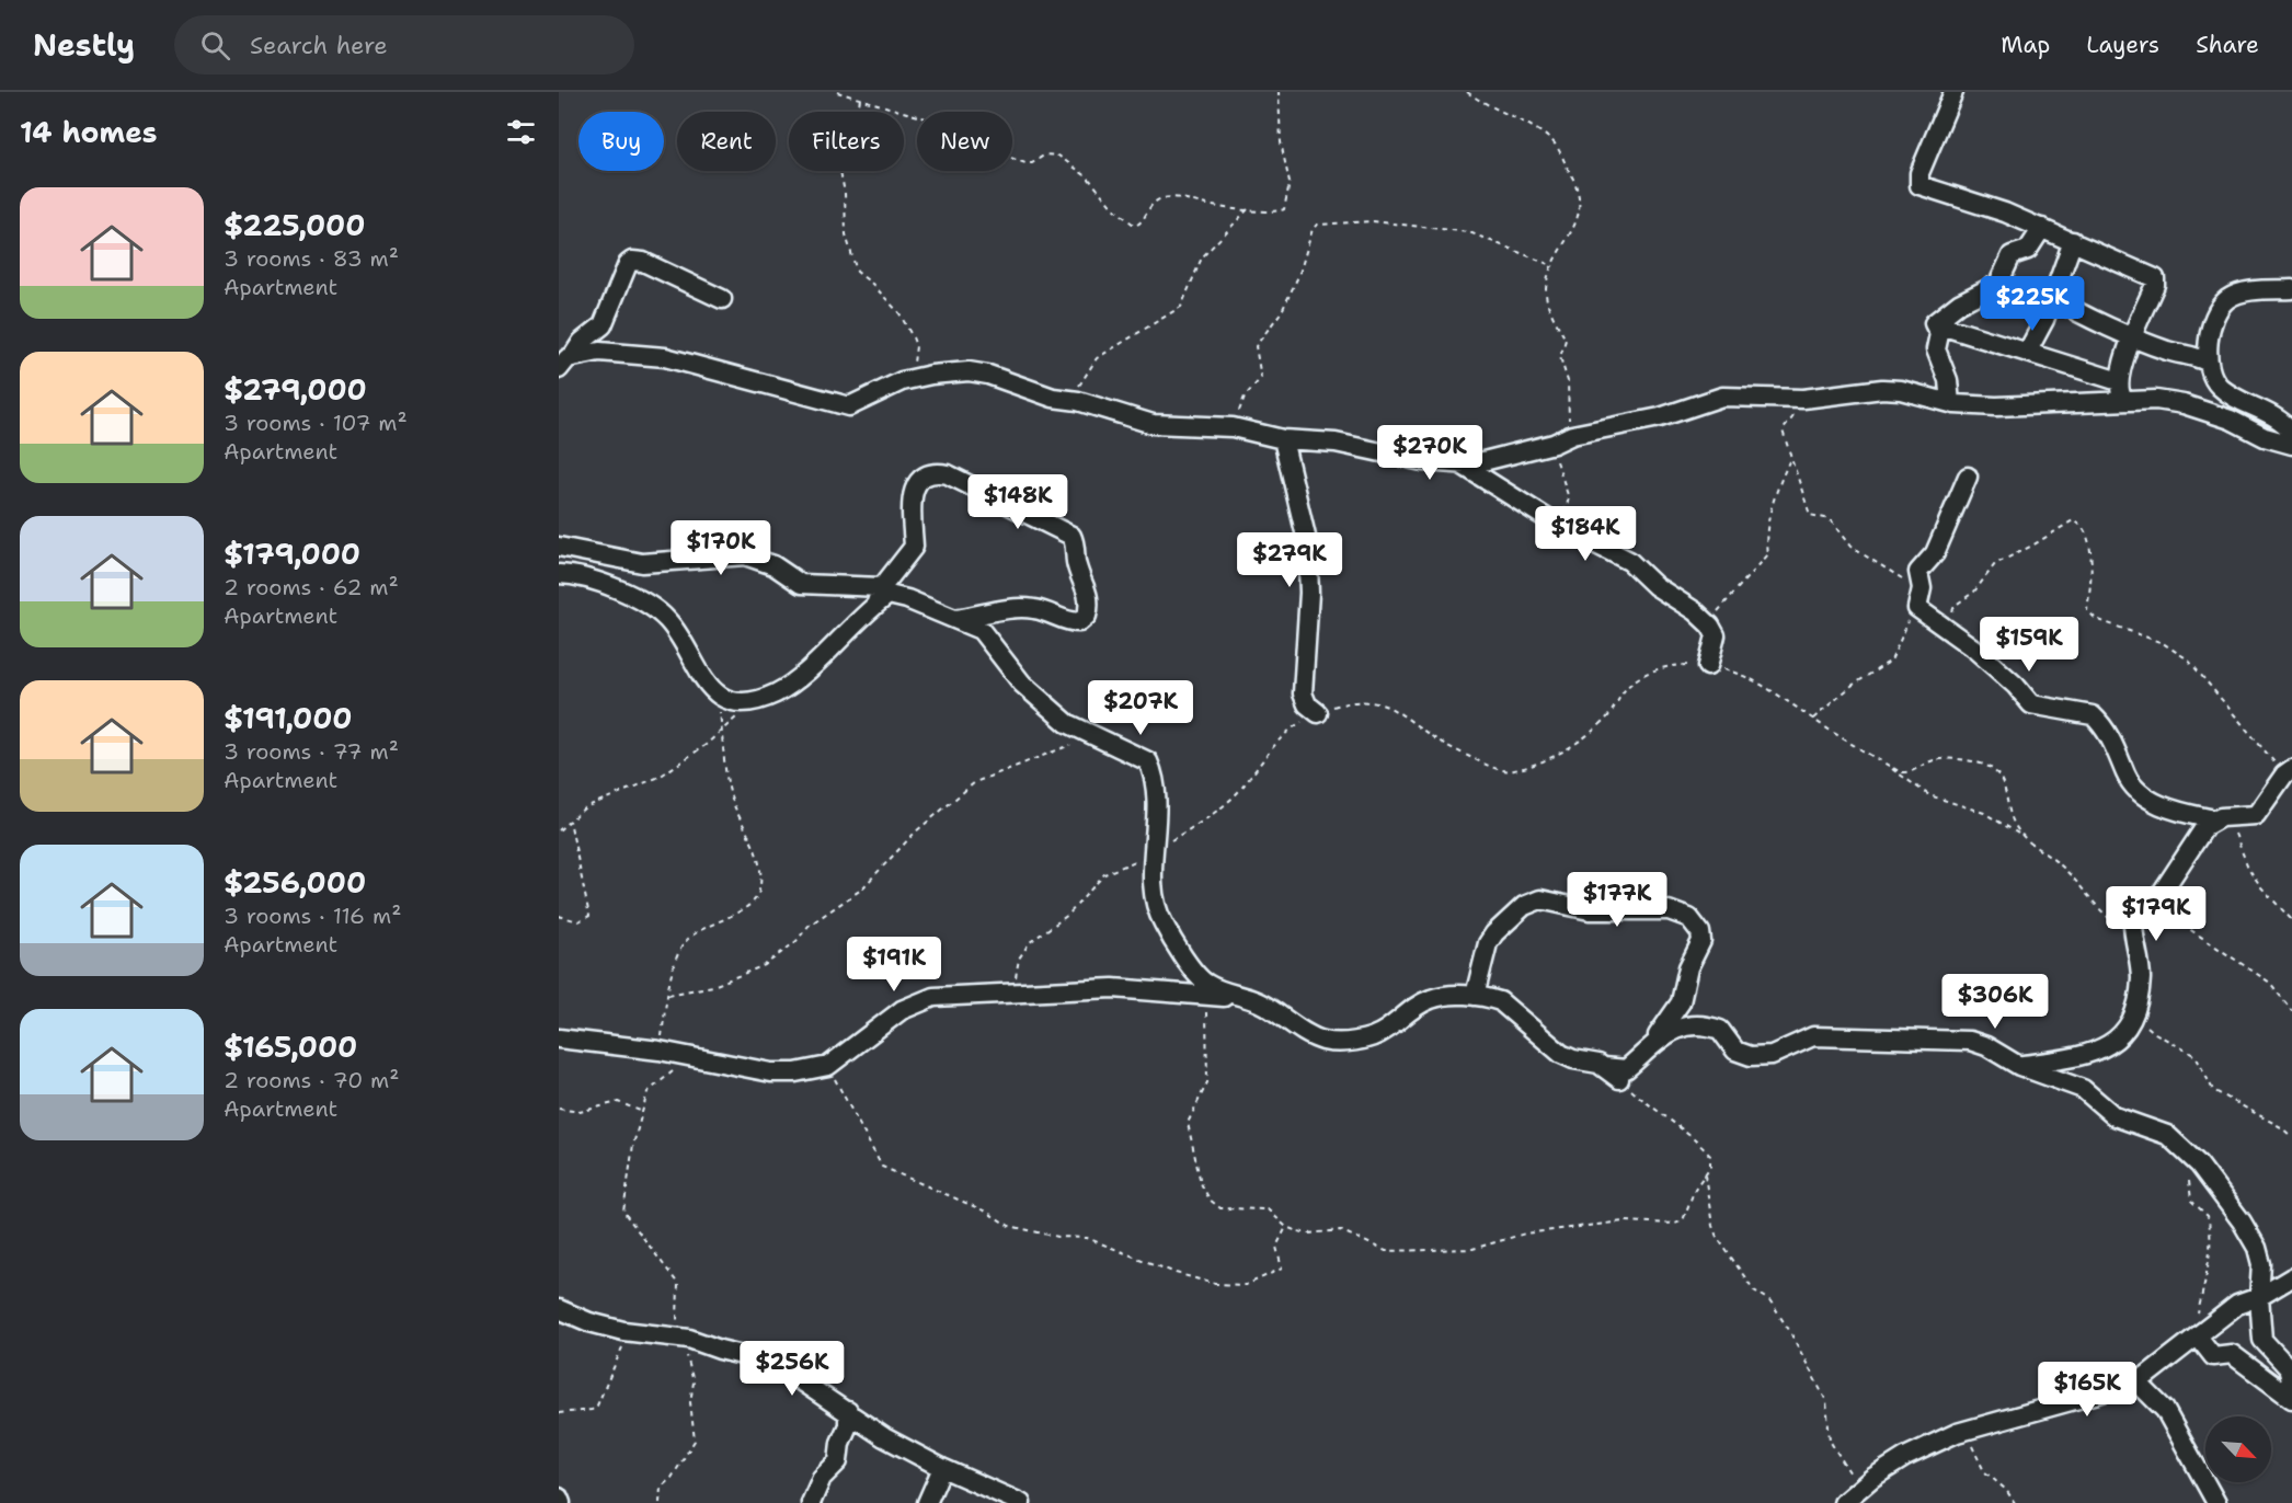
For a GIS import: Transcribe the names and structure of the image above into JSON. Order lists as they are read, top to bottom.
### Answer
{
  "north": "bottom right",
  "page": {
    "header": "Nestly",
    "search": "Search here",
    "nav": ["Map", "Layers", "Share"],
    "heading": "14 homes",
    "chip": [
      "Buy",
      "Rent",
      "Filters",
      "New"
    ],
    "list": [
      {
        "name": "$225,000",
        "note": "3 rooms · 83 m² · Apartment"
      },
      {
        "name": "$279,000",
        "note": "3 rooms · 107 m² · Apartment"
      },
      {
        "name": "$179,000",
        "note": "2 rooms · 62 m² · Apartment"
      },
      {
        "name": "$191,000",
        "note": "3 rooms · 77 m² · Apartment"
      },
      {
        "name": "$256,000",
        "note": "3 rooms · 116 m² · Apartment"
      },
      {
        "name": "$165,000",
        "note": "2 rooms · 70 m² · Apartment"
      }
    ],
    "price": [
      "$225K",
      "$270K",
      "$148K",
      "$184K",
      "$170K",
      "$279K",
      "$159K",
      "$207K",
      "$177K",
      "$179K",
      "$191K",
      "$306K",
      "$256K",
      "$165K"
    ]
  }
}
